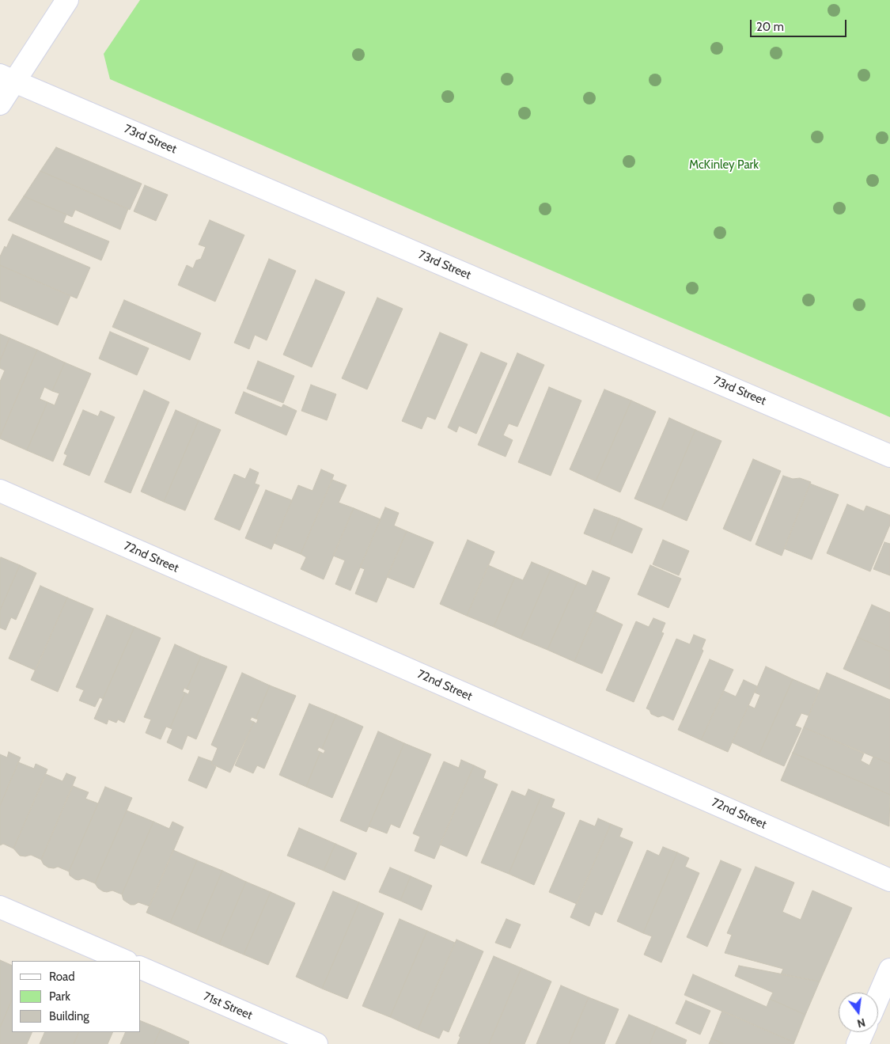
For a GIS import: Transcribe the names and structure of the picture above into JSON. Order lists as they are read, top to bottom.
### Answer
{
  "streets": {
    "street": ["73rd Street", "72nd Street", "71st Street"]
  },
  "parks": ["McKinley Park"],
  "legend": ["Road", "Park", "Building"],
  "scale_bar": "20 m",
  "north": "bottom"
}
